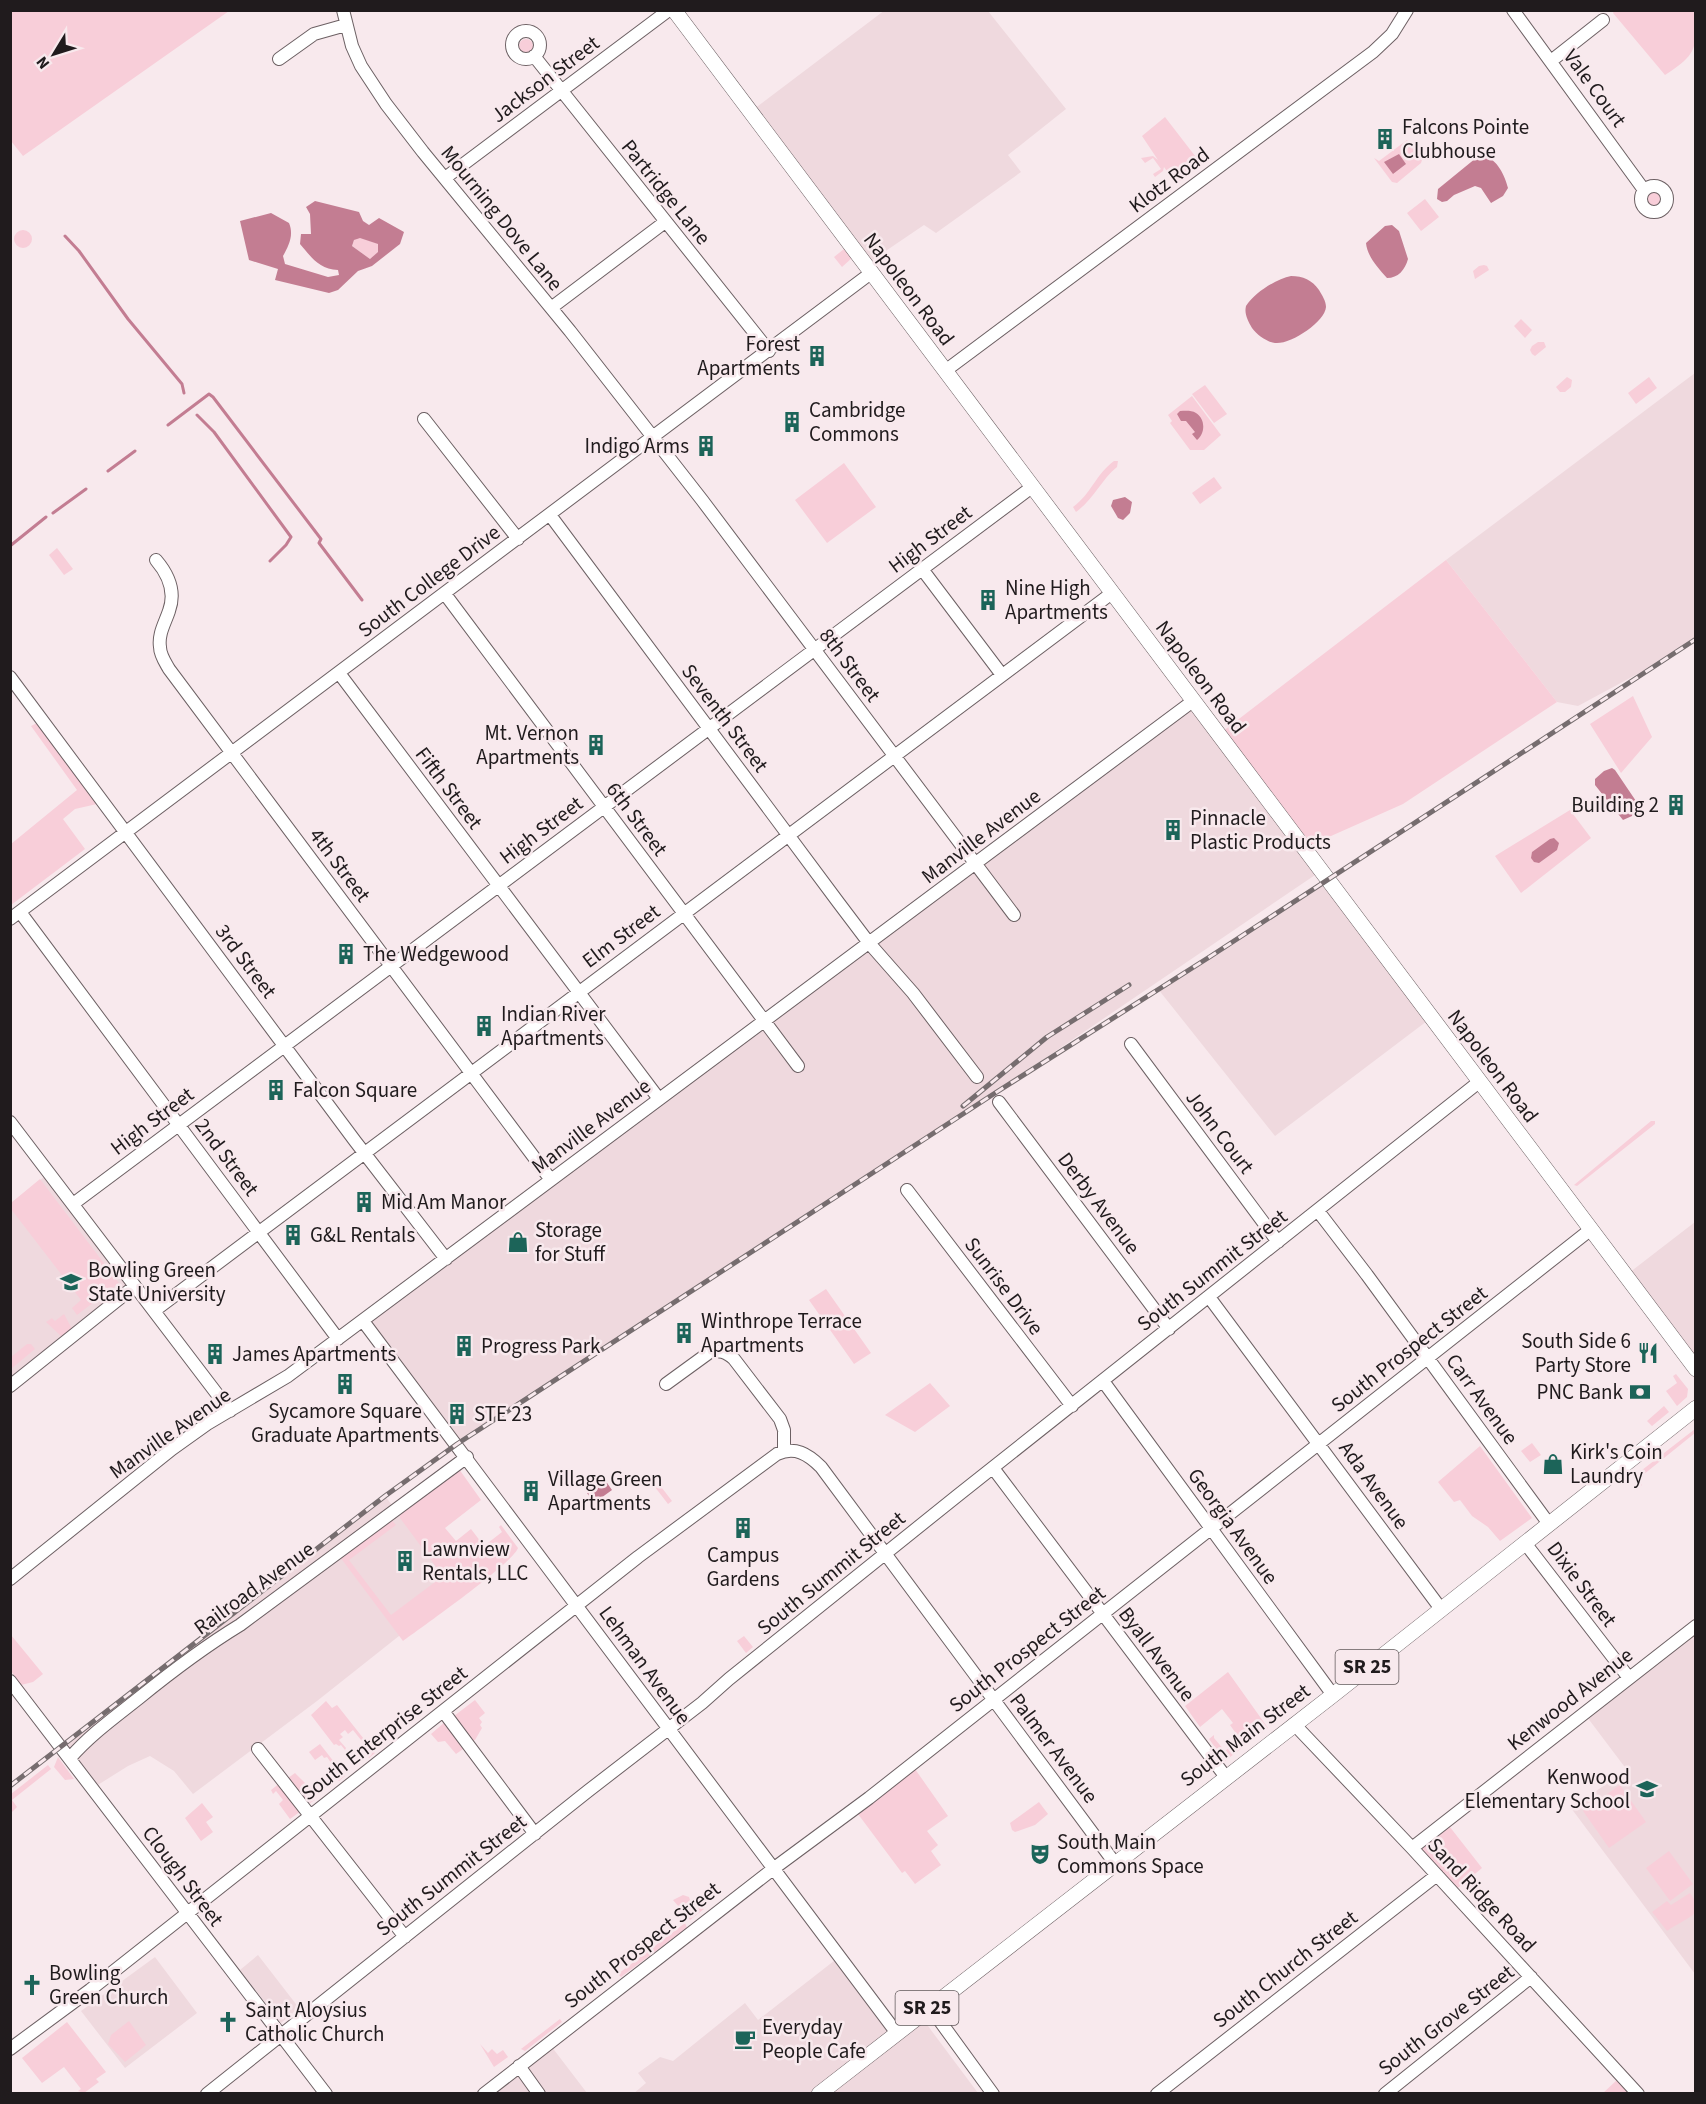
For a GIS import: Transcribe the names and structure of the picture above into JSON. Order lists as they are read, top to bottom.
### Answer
{
  "streets": {
    "main road": ["Napoleon Road", "SR 25", "South Main Street"],
    "street": [
      "Jackson Street",
      "Vale Court",
      "Klotz Road",
      "Partridge Lane",
      "Mourning Dove Lane",
      "High Street",
      "South College Drive",
      "8th Street",
      "Seventh Street",
      "Fifth Street",
      "6th Street",
      "Manville Avenue",
      "4th Street",
      "Elm Street",
      "3rd Street",
      "John Court",
      "2nd Street",
      "Derby Avenue",
      "South Summit Street",
      "Sunrise Drive",
      "South Prospect Street",
      "Carr Avenue",
      "Ada Avenue",
      "Georgia Avenue",
      "Dixie Street",
      "Railroad Avenue",
      "Byall Avenue",
      "Lehman Avenue",
      "Kenwood Avenue",
      "South Enterprise Street",
      "Palmer Avenue",
      "Clough Street",
      "Sand Ridge Road",
      "South Church Street",
      "South Grove Street"
    ]
  },
  "crossings": [
    ["Jackson Street", "Partridge Lane"],
    ["Jackson Street", "Mourning Dove Lane"],
    ["Klotz Road", "Napoleon Road"],
    ["Partridge Lane", "South College Drive"],
    ["Mourning Dove Lane", "South College Drive"],
    ["Mourning Dove Lane", "8th Street"],
    ["Napoleon Road", "High Street"],
    ["Napoleon Road", "South College Drive"],
    ["Napoleon Road", "Manville Avenue"],
    ["Napoleon Road", "Elm Street"],
    ["Napoleon Road", "South Summit Street"],
    ["Napoleon Road", "South Prospect Street"],
    ["High Street", "8th Street"],
    ["High Street", "Seventh Street"],
    ["High Street", "Fifth Street"],
    ["High Street", "6th Street"],
    ["High Street", "4th Street"],
    ["High Street", "3rd Street"],
    ["High Street", "2nd Street"],
    ["South College Drive", "8th Street"],
    ["South College Drive", "Seventh Street"],
    ["South College Drive", "Fifth Street"],
    ["South College Drive", "6th Street"],
    ["South College Drive", "4th Street"],
    ["South College Drive", "3rd Street"],
    ["South College Drive", "2nd Street"],
    ["8th Street", "Manville Avenue"],
    ["8th Street", "Elm Street"],
    ["Seventh Street", "Manville Avenue"],
    ["Seventh Street", "Elm Street"],
    ["Fifth Street", "Manville Avenue"],
    ["Fifth Street", "Elm Street"],
    ["6th Street", "Manville Avenue"],
    ["6th Street", "Elm Street"],
    ["Manville Avenue", "4th Street"],
    ["Manville Avenue", "3rd Street"],
    ["Manville Avenue", "2nd Street"],
    ["Manville Avenue", "Lehman Avenue"],
    ["4th Street", "Elm Street"],
    ["Elm Street", "3rd Street"],
    ["Elm Street", "2nd Street"],
    ["John Court", "South Summit Street"],
    ["Derby Avenue", "South Summit Street"],
    ["South Summit Street", "Sunrise Drive"],
    ["South Summit Street", "Carr Avenue"],
    ["South Summit Street", "Ada Avenue"],
    ["South Summit Street", "Georgia Avenue"],
    ["South Summit Street", "Byall Avenue"],
    ["South Summit Street", "Lehman Avenue"],
    ["South Summit Street", "Palmer Avenue"],
    ["South Summit Street", "Clough Street"],
    ["South Prospect Street", "Carr Avenue"],
    ["South Prospect Street", "Ada Avenue"],
    ["South Prospect Street", "Georgia Avenue"],
    ["South Prospect Street", "Byall Avenue"],
    ["South Prospect Street", "Lehman Avenue"],
    ["South Prospect Street", "Palmer Avenue"],
    ["Carr Avenue", "South Main Street"],
    ["Ada Avenue", "South Main Street"],
    ["Georgia Avenue", "South Main Street"],
    ["Dixie Street", "Kenwood Avenue"],
    ["Dixie Street", "South Main Street"],
    ["Railroad Avenue", "Lehman Avenue"],
    ["Railroad Avenue", "Clough Street"],
    ["Byall Avenue", "South Main Street"],
    ["Lehman Avenue", "South Enterprise Street"],
    ["Lehman Avenue", "South Main Street"],
    ["Kenwood Avenue", "Sand Ridge Road"],
    ["South Enterprise Street", "Palmer Avenue"],
    ["South Enterprise Street", "Clough Street"],
    ["South Main Street", "Palmer Avenue"],
    ["South Main Street", "Sand Ridge Road"],
    ["Sand Ridge Road", "South Church Street"],
    ["Sand Ridge Road", "South Grove Street"]
  ],
  "places": {
    "building": [
      "Falcons Pointe Clubhouse",
      "Forest Apartments",
      "Cambridge Commons",
      "Indigo Arms",
      "Nine High Apartments",
      "Mt. Vernon Apartments",
      "Building 2",
      "Pinnacle Plastic Products",
      "The Wedgewood",
      "Indian River Apartments",
      "Falcon Square",
      "Mid Am Manor",
      "G&L Rentals",
      "Winthrope Terrace Apartments",
      "Progress Park",
      "James Apartments",
      "Sycamore Square Graduate Apartments",
      "STE 23",
      "Village Green Apartments",
      "Campus Gardens",
      "Lawnview Rentals, LLC"
    ],
    "shop": ["Storage for Stuff", "Kirk's Coin Laundry"],
    "school or university": ["Bowling Green State University", "Kenwood Elementary School"],
    "restaurant": ["South Side 6 Party Store"],
    "bank": ["PNC Bank"],
    "theatre": ["South Main Commons Space"],
    "church": ["Bowling Green Church", "Saint Aloysius Catholic Church"],
    "cafe": ["Everyday People Cafe"]
  },
  "north": "bottom left"
}
